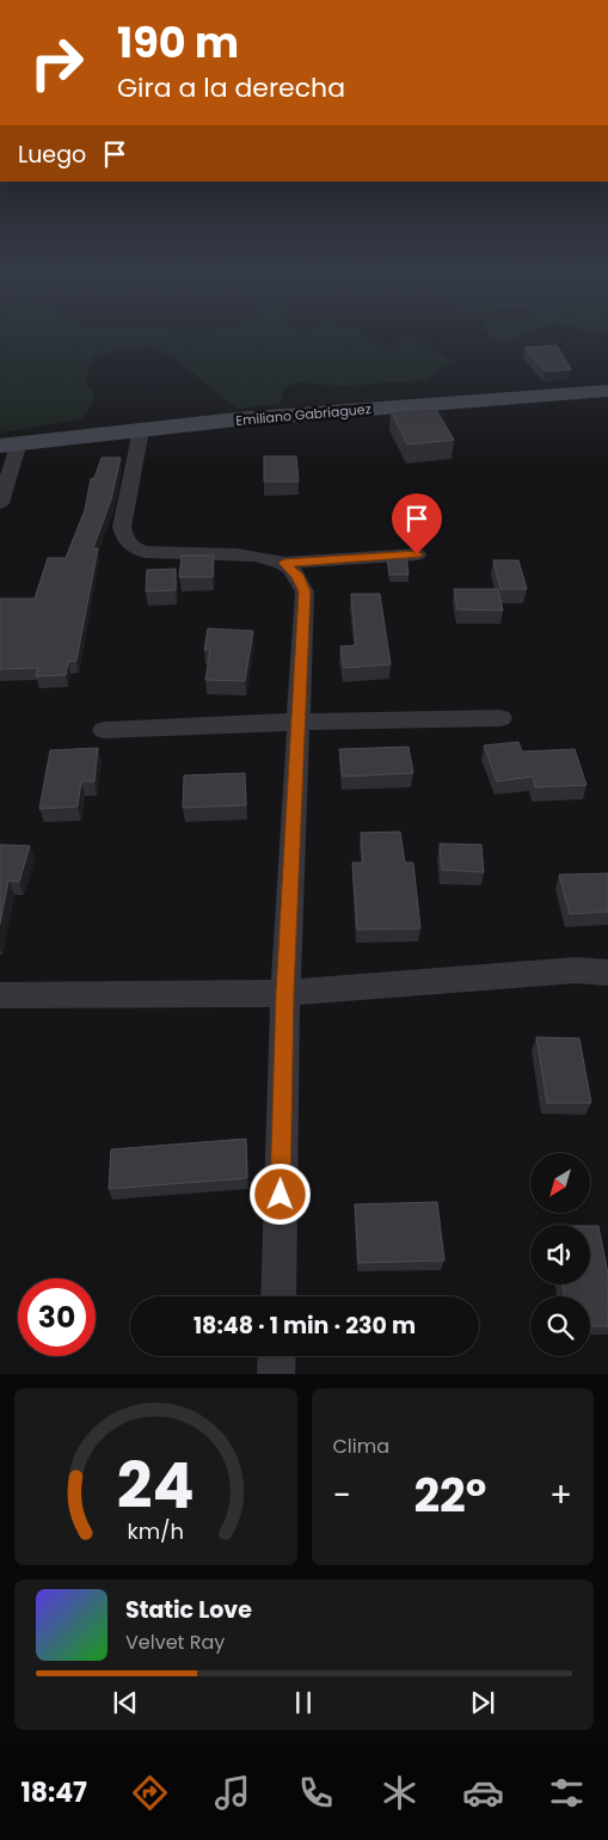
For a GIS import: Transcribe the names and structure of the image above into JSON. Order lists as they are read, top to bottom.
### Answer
{
  "streets": {
    "main road": ["Emiliano Gabriaguez"]
  },
  "north": "bottom left",
  "page": {
    "turn": ["190 m", "Gira a la derecha"],
    "then": "Luego",
    "limit": "30",
    "trip": "18:48 · 1 min · 230 m",
    "tile": "Clima",
    "heat": ["−", "22°", "+"],
    "song": ["Static Love", "Velvet Ray"],
    "tabs": "18:47",
    "gauge": ["24", "km/h"]
  }
}
